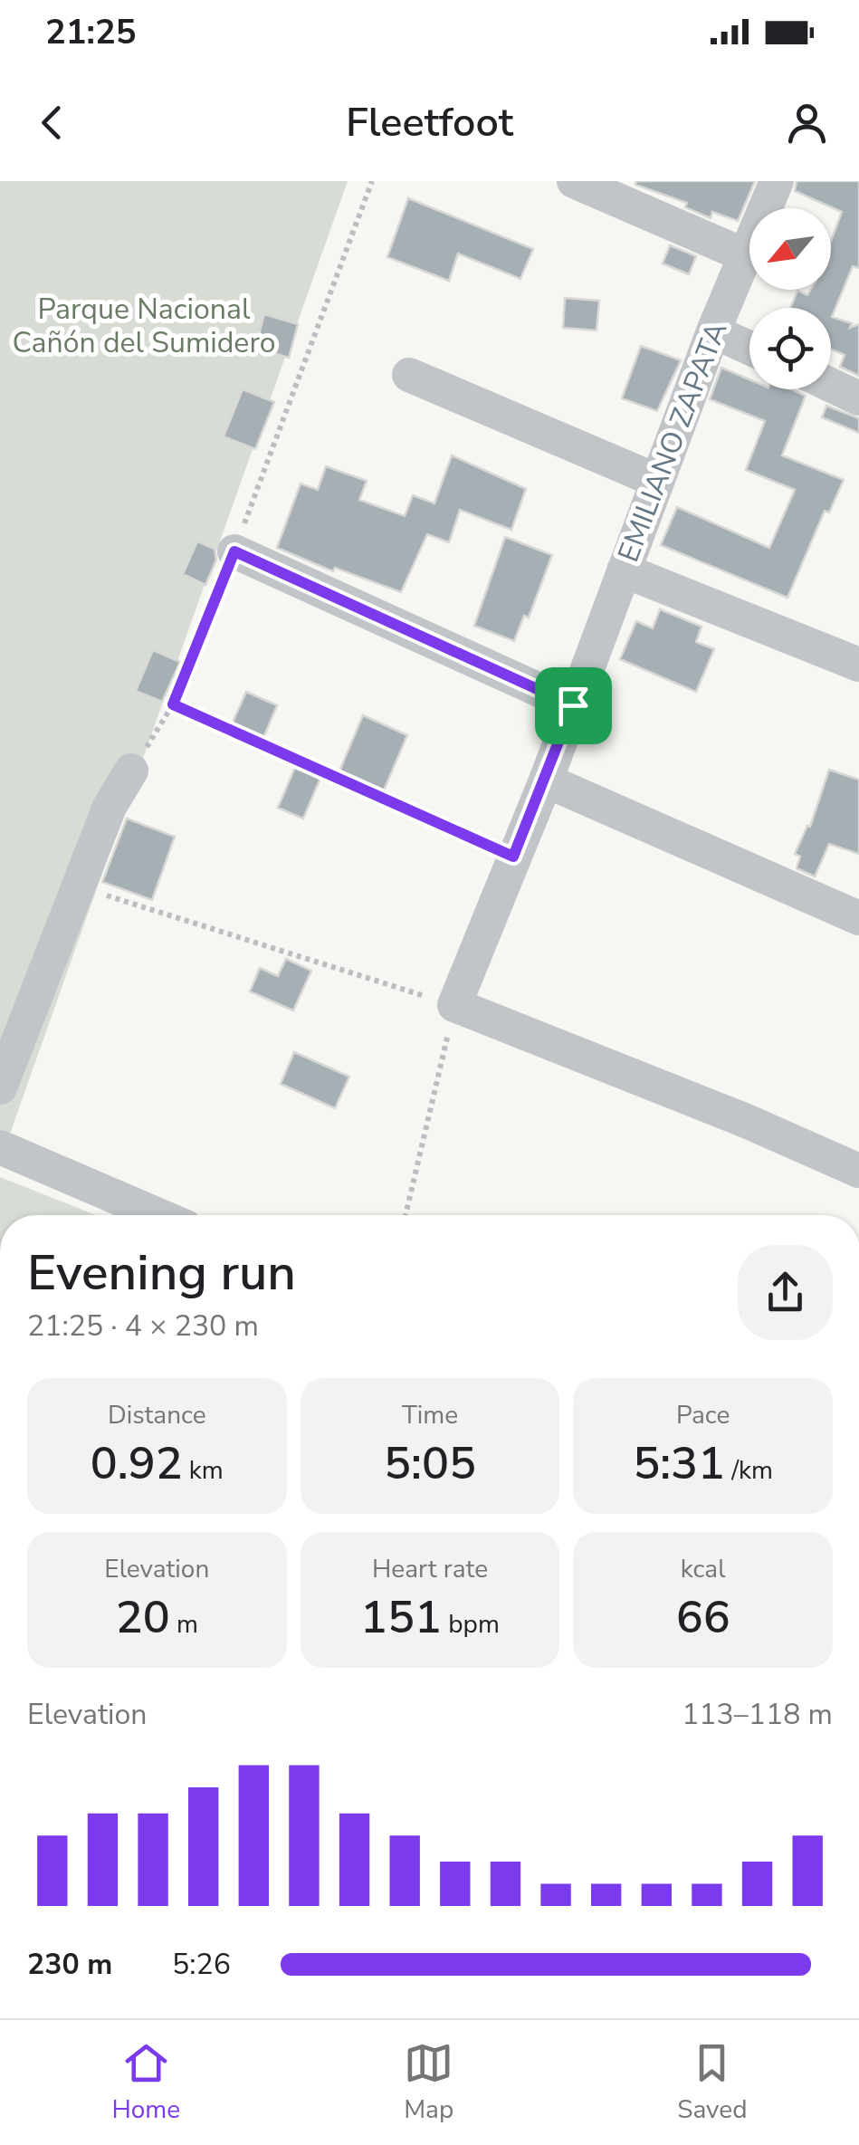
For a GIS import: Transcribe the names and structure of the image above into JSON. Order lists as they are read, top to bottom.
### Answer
{
  "streets": {
    "street": ["EMILIANO ZAPATA"]
  },
  "parks": ["Parque Nacional Cañón del Sumidero"],
  "north": "bottom left",
  "page": {
    "status": "21:25",
    "header": "Fleetfoot",
    "heading": ["Evening run", "21:25 · 4 × 230 m"],
    "stats": [
      ["Distance", "0.92 km"],
      ["Time", "5:05"],
      ["Pace", "5:31 /km"],
      ["Elevation", "20 m"],
      ["Heart rate", "151 bpm"],
      ["kcal", "66"]
    ],
    "chart": ["Elevation", "113–118 m"],
    "list": [
      {
        "name": "230 m",
        "note": "5:26"
      }
    ],
    "tabs": ["Home", "Map", "Saved"]
  }
}
